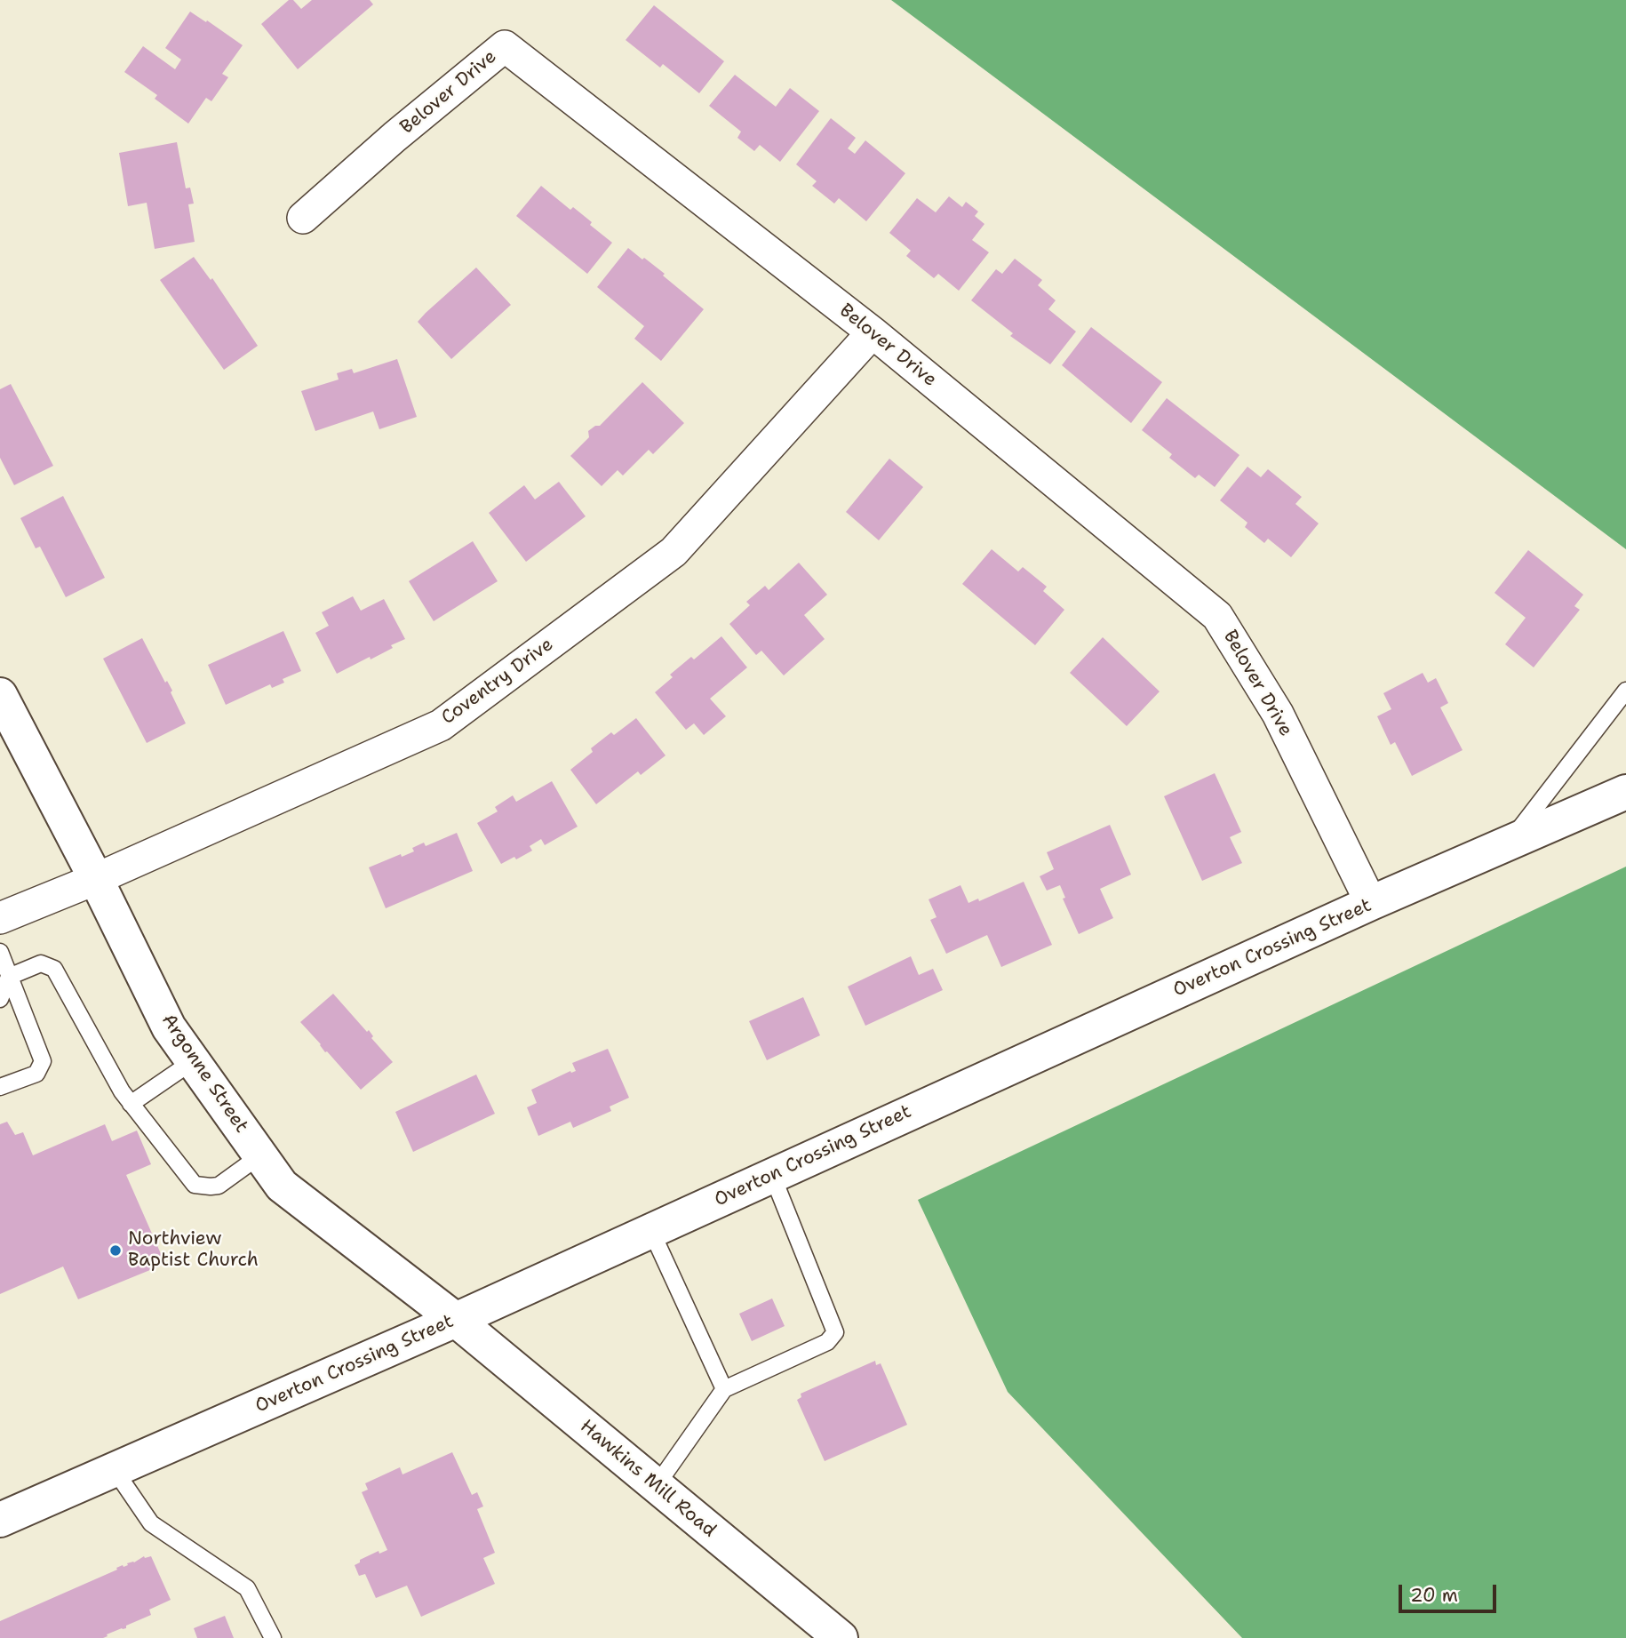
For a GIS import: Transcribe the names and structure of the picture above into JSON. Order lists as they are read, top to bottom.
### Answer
{
  "streets": {
    "street": [
      "Belover Drive",
      "Coventry Drive",
      "Overton Crossing Street",
      "Argonne Street",
      "Hawkins Mill Road"
    ]
  },
  "crossings": [
    ["Belover Drive", "Coventry Drive"],
    ["Belover Drive", "Overton Crossing Street"],
    ["Coventry Drive", "Argonne Street"],
    ["Overton Crossing Street", "Argonne Street"],
    ["Overton Crossing Street", "Hawkins Mill Road"],
    ["Argonne Street", "Hawkins Mill Road"]
  ],
  "places": ["Northview Baptist Church"],
  "scale_bar": "20 m"
}
